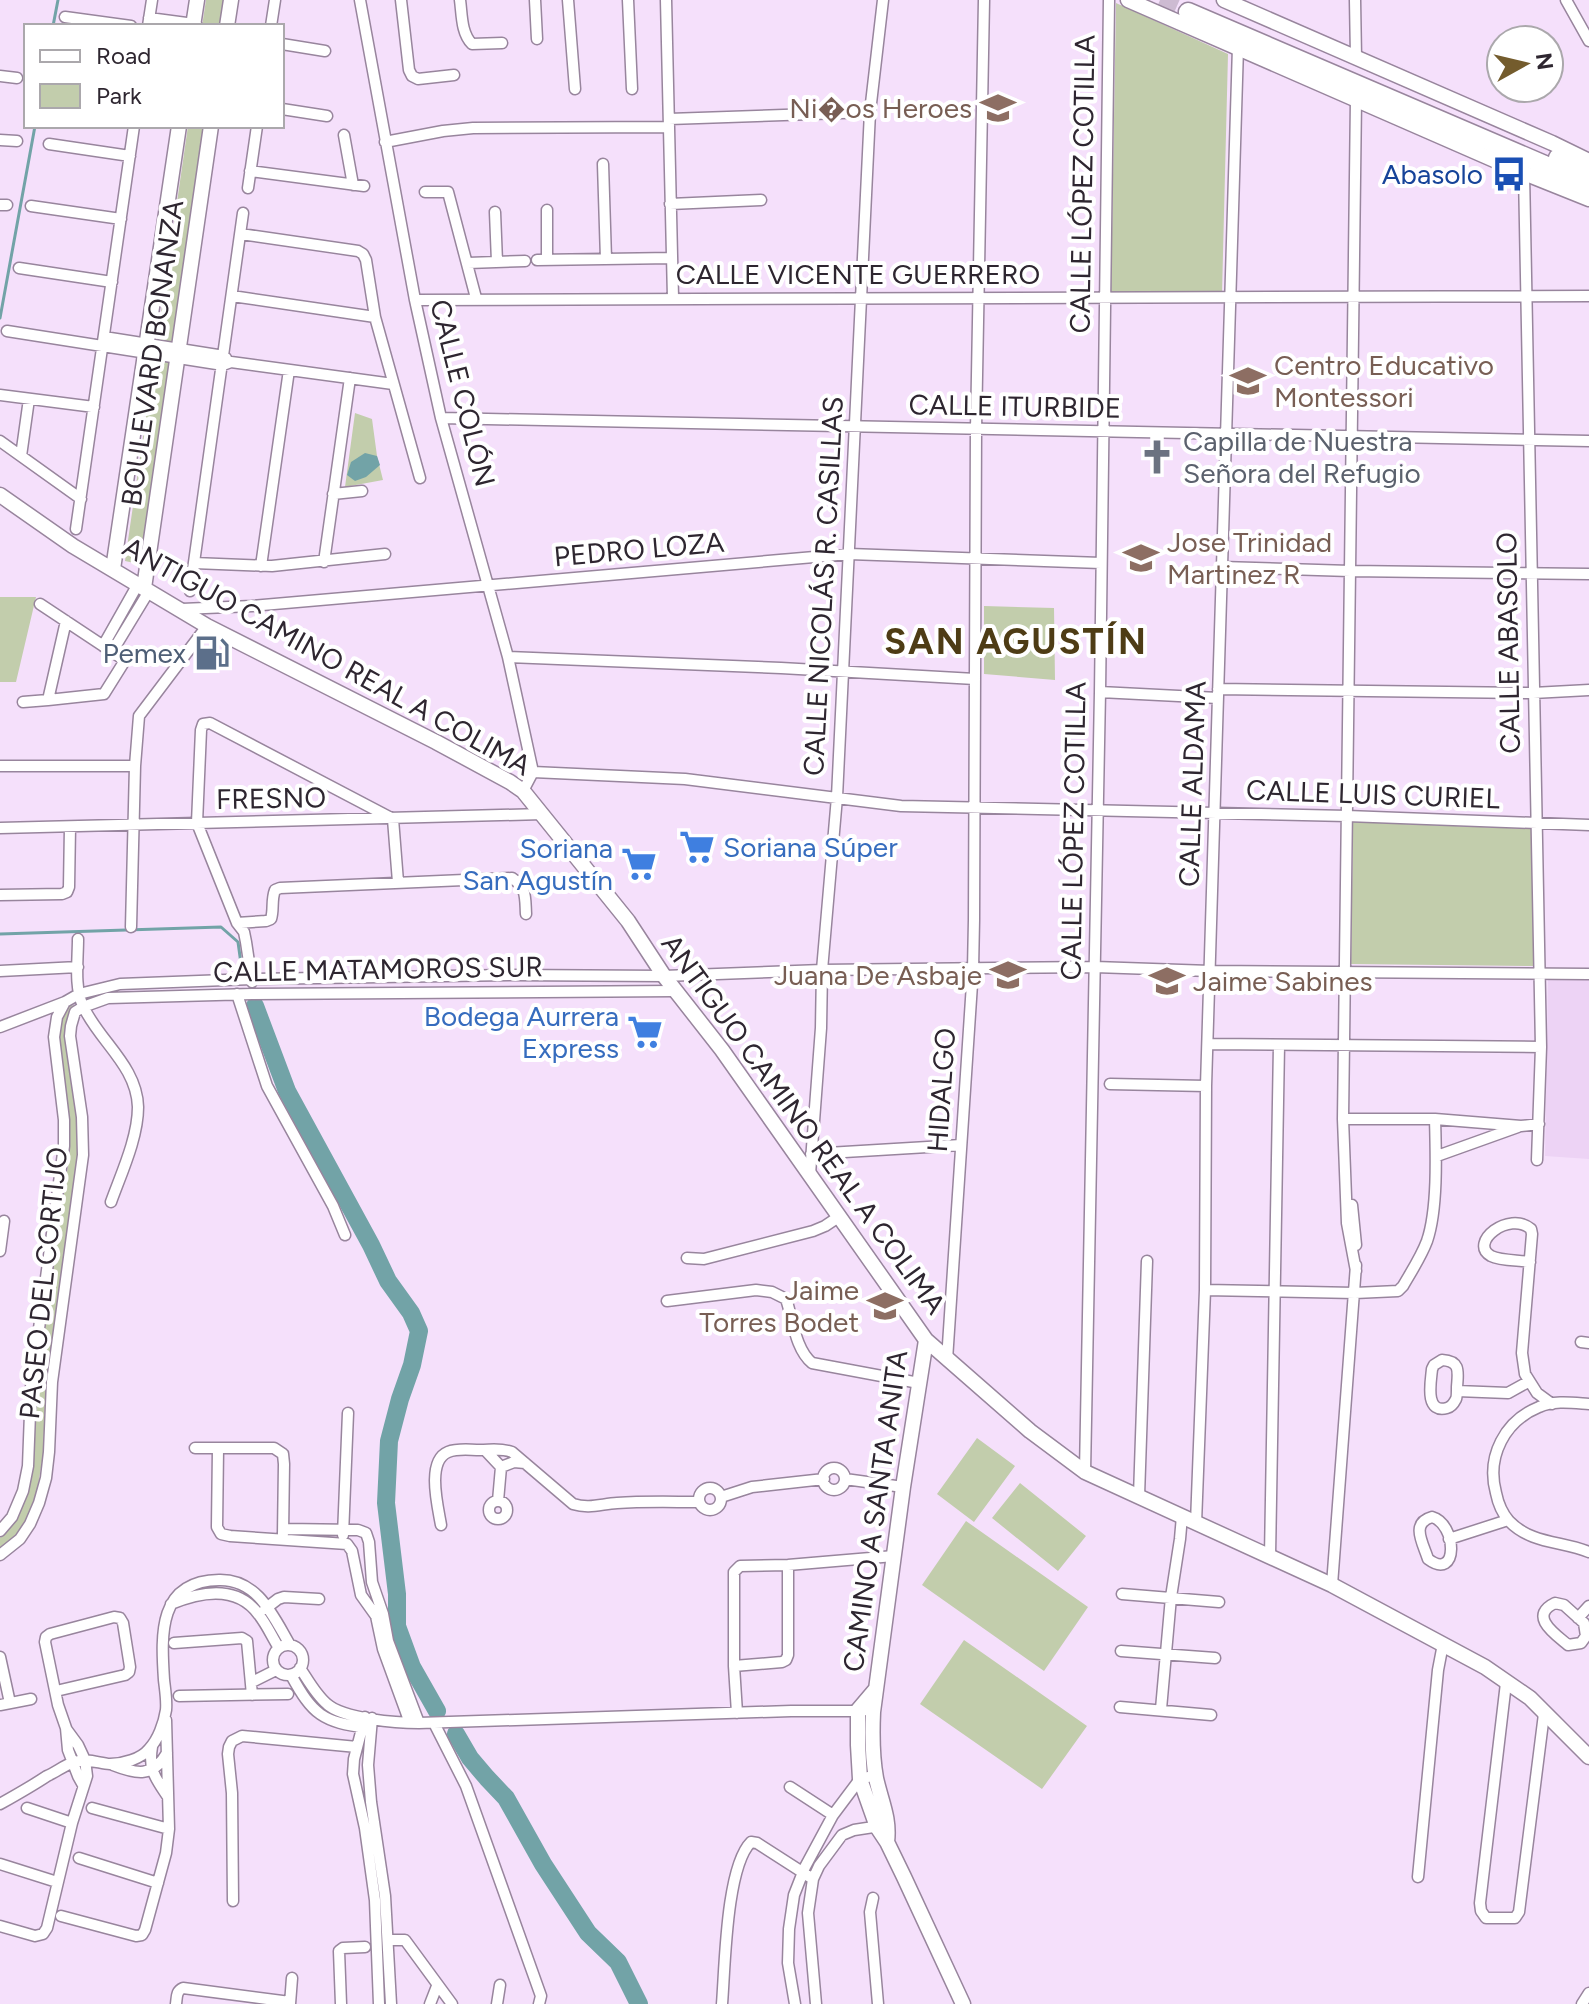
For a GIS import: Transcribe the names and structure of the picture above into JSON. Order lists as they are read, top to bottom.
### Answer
{
  "streets": {
    "street": [
      "CALLE LÓPEZ COTILLA",
      "CALLE VICENTE GUERRERO",
      "BOULEVARD BONANZA",
      "CALLE COLÓN",
      "CALLE ITURBIDE",
      "PEDRO LOZA",
      "CALLE NICOLÁS R. CASILLAS",
      "CALLE ABASOLO",
      "ANTIGUO CAMINO REAL A COLIMA",
      "CALLE ALDAMA",
      "CALLE LUIS CURIEL",
      "FRESNO",
      "CALLE MATAMOROS SUR",
      "HIDALGO",
      "PASEO DEL CORTIJO",
      "CAMINO A SANTA ANITA"
    ]
  },
  "crossings": [
    ["CALLE LÓPEZ COTILLA", "CALLE VICENTE GUERRERO"],
    ["CALLE LÓPEZ COTILLA", "CALLE ITURBIDE"],
    ["CALLE LÓPEZ COTILLA", "PEDRO LOZA"],
    ["CALLE LÓPEZ COTILLA", "ANTIGUO CAMINO REAL A COLIMA"],
    ["CALLE LÓPEZ COTILLA", "CALLE LUIS CURIEL"],
    ["CALLE LÓPEZ COTILLA", "CALLE MATAMOROS SUR"],
    ["CALLE VICENTE GUERRERO", "CALLE COLÓN"],
    ["CALLE VICENTE GUERRERO", "CALLE NICOLÁS R. CASILLAS"],
    ["CALLE VICENTE GUERRERO", "CALLE ABASOLO"],
    ["CALLE VICENTE GUERRERO", "CALLE ALDAMA"],
    ["CALLE VICENTE GUERRERO", "HIDALGO"],
    ["BOULEVARD BONANZA", "ANTIGUO CAMINO REAL A COLIMA"],
    ["CALLE COLÓN", "CALLE ITURBIDE"],
    ["CALLE COLÓN", "PEDRO LOZA"],
    ["CALLE COLÓN", "CALLE LUIS CURIEL"],
    ["CALLE ITURBIDE", "CALLE NICOLÁS R. CASILLAS"],
    ["CALLE ITURBIDE", "CALLE ABASOLO"],
    ["CALLE ITURBIDE", "CALLE ALDAMA"],
    ["CALLE ITURBIDE", "HIDALGO"],
    ["PEDRO LOZA", "CALLE NICOLÁS R. CASILLAS"],
    ["PEDRO LOZA", "ANTIGUO CAMINO REAL A COLIMA"],
    ["PEDRO LOZA", "HIDALGO"],
    ["CALLE NICOLÁS R. CASILLAS", "ANTIGUO CAMINO REAL A COLIMA"],
    ["CALLE NICOLÁS R. CASILLAS", "CALLE LUIS CURIEL"],
    ["CALLE NICOLÁS R. CASILLAS", "CALLE MATAMOROS SUR"],
    ["CALLE ABASOLO", "CALLE LUIS CURIEL"],
    ["CALLE ABASOLO", "CALLE MATAMOROS SUR"],
    ["ANTIGUO CAMINO REAL A COLIMA", "CALLE ALDAMA"],
    ["ANTIGUO CAMINO REAL A COLIMA", "FRESNO"],
    ["ANTIGUO CAMINO REAL A COLIMA", "CALLE MATAMOROS SUR"],
    ["ANTIGUO CAMINO REAL A COLIMA", "HIDALGO"],
    ["ANTIGUO CAMINO REAL A COLIMA", "CAMINO A SANTA ANITA"],
    ["CALLE ALDAMA", "CALLE LUIS CURIEL"],
    ["CALLE ALDAMA", "CALLE MATAMOROS SUR"],
    ["CALLE LUIS CURIEL", "HIDALGO"],
    ["CALLE MATAMOROS SUR", "HIDALGO"],
    ["CALLE MATAMOROS SUR", "PASEO DEL CORTIJO"]
  ],
  "districts": ["SAN AGUSTÍN"],
  "places": {
    "school or university": [
      "Ni�os Heroes",
      "Centro Educativo Montessori",
      "Jose Trinidad Martinez R",
      "Juana De Asbaje",
      "Jaime Sabines",
      "Jaime Torres Bodet"
    ],
    "bus stop": ["Abasolo"],
    "church": ["Capilla de Nuestra Señora del Refugio"],
    "fuel station": ["Pemex"],
    "supermarket": ["Soriana Súper", "Soriana San Agustín", "Bodega Aurrera Express"]
  },
  "legend": ["Road", "Park"],
  "north": "right"
}
